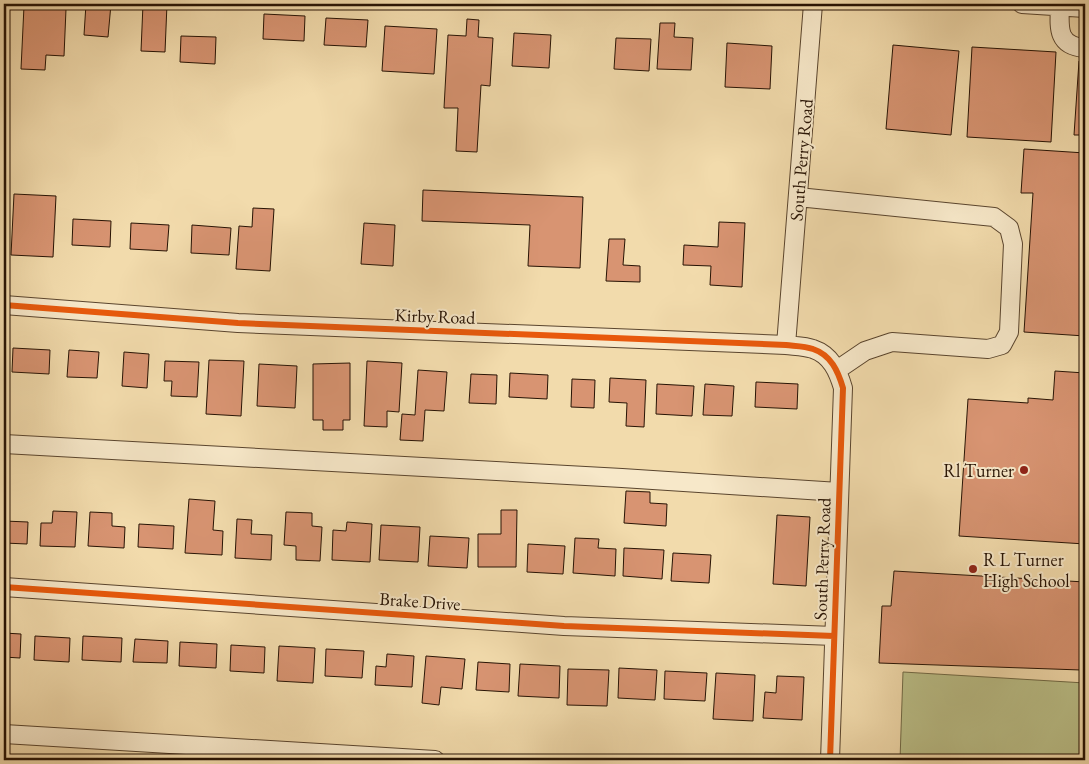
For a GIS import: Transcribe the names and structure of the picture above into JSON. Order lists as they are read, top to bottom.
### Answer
{
  "streets": {
    "street": ["South Perry Road", "Kirby Road", "Brake Drive"]
  },
  "crossings": [
    ["South Perry Road", "Kirby Road"],
    ["South Perry Road", "Brake Drive"]
  ],
  "places": ["Rl Turner", "R L Turner High School"]
}
